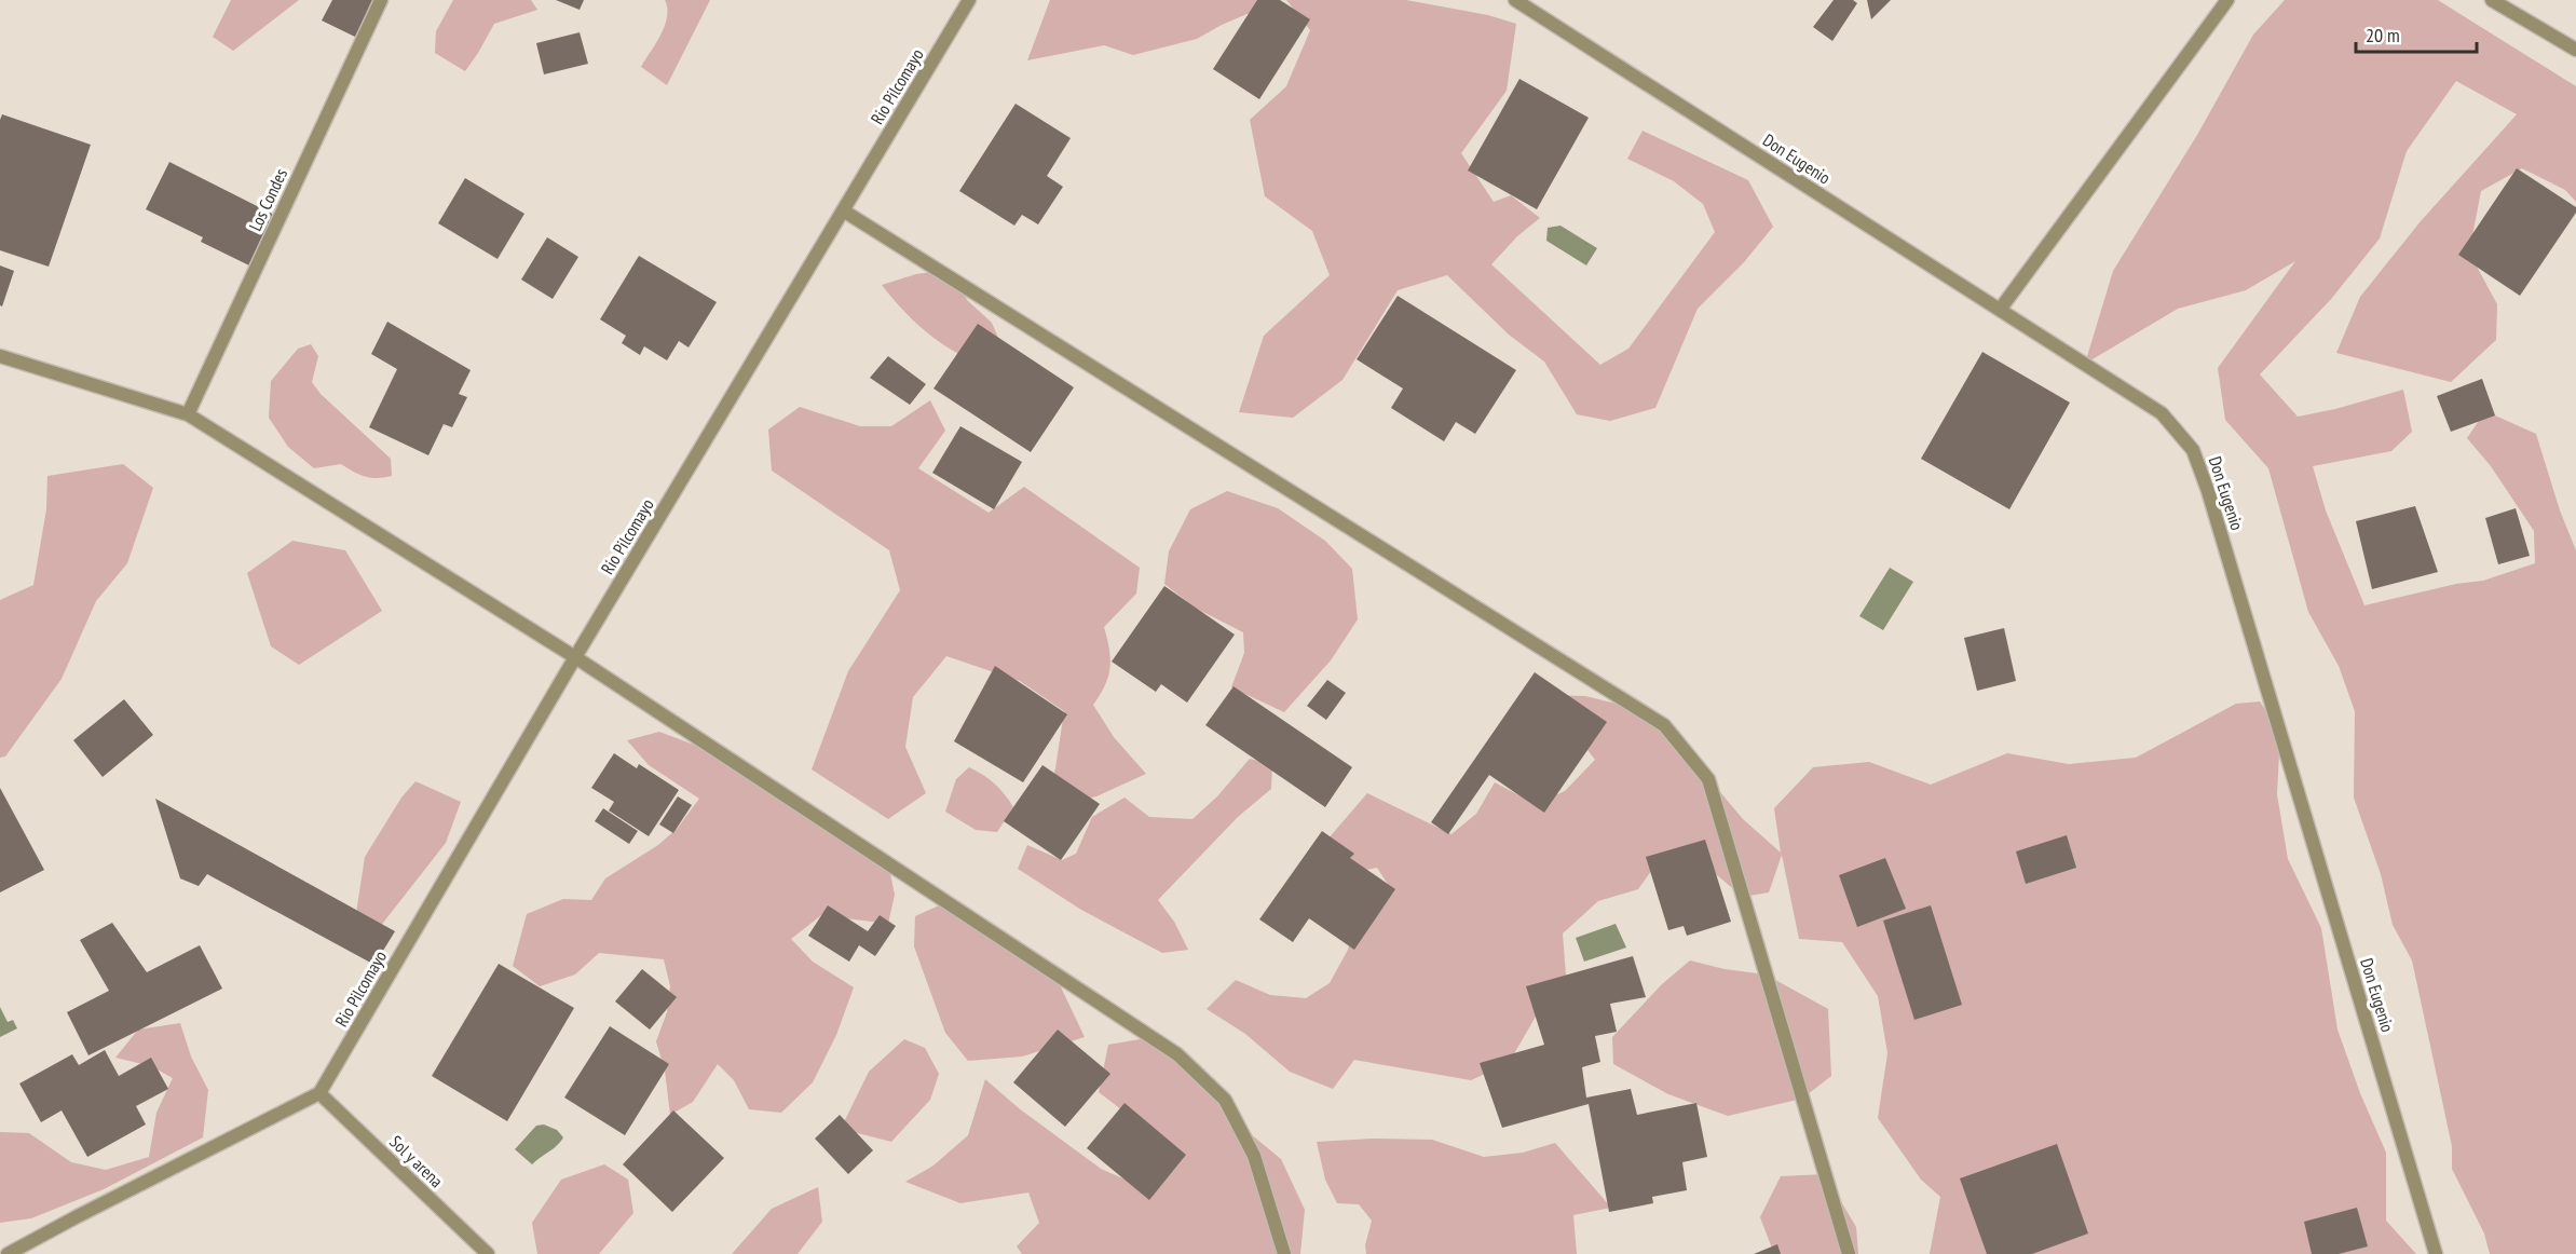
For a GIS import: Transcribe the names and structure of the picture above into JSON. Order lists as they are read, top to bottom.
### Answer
{
  "streets": {
    "street": [
      "Rio Pilcomayo",
      "Don Eugenio",
      "Los Condes",
      "Sol y arena"
    ]
  },
  "crossings": [
    ["Rio Pilcomayo", "Sol y arena"]
  ],
  "scale_bar": "20 m"
}
